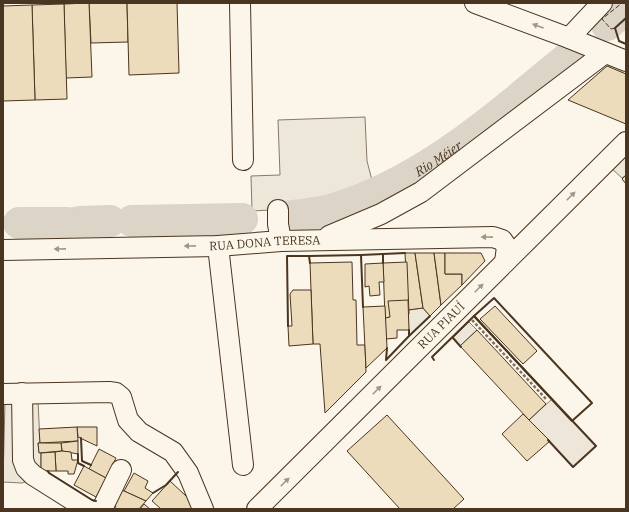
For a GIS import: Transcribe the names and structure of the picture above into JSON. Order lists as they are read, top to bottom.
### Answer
{
  "streets": {
    "street": ["RUA DONA TERESA", "RUA PIAUÍ"]
  },
  "crossings": [
    ["RUA DONA TERESA", "RUA PIAUÍ"]
  ],
  "one_way": ["RUA DONA TERESA"],
  "water": ["Rio Méier"]
}
